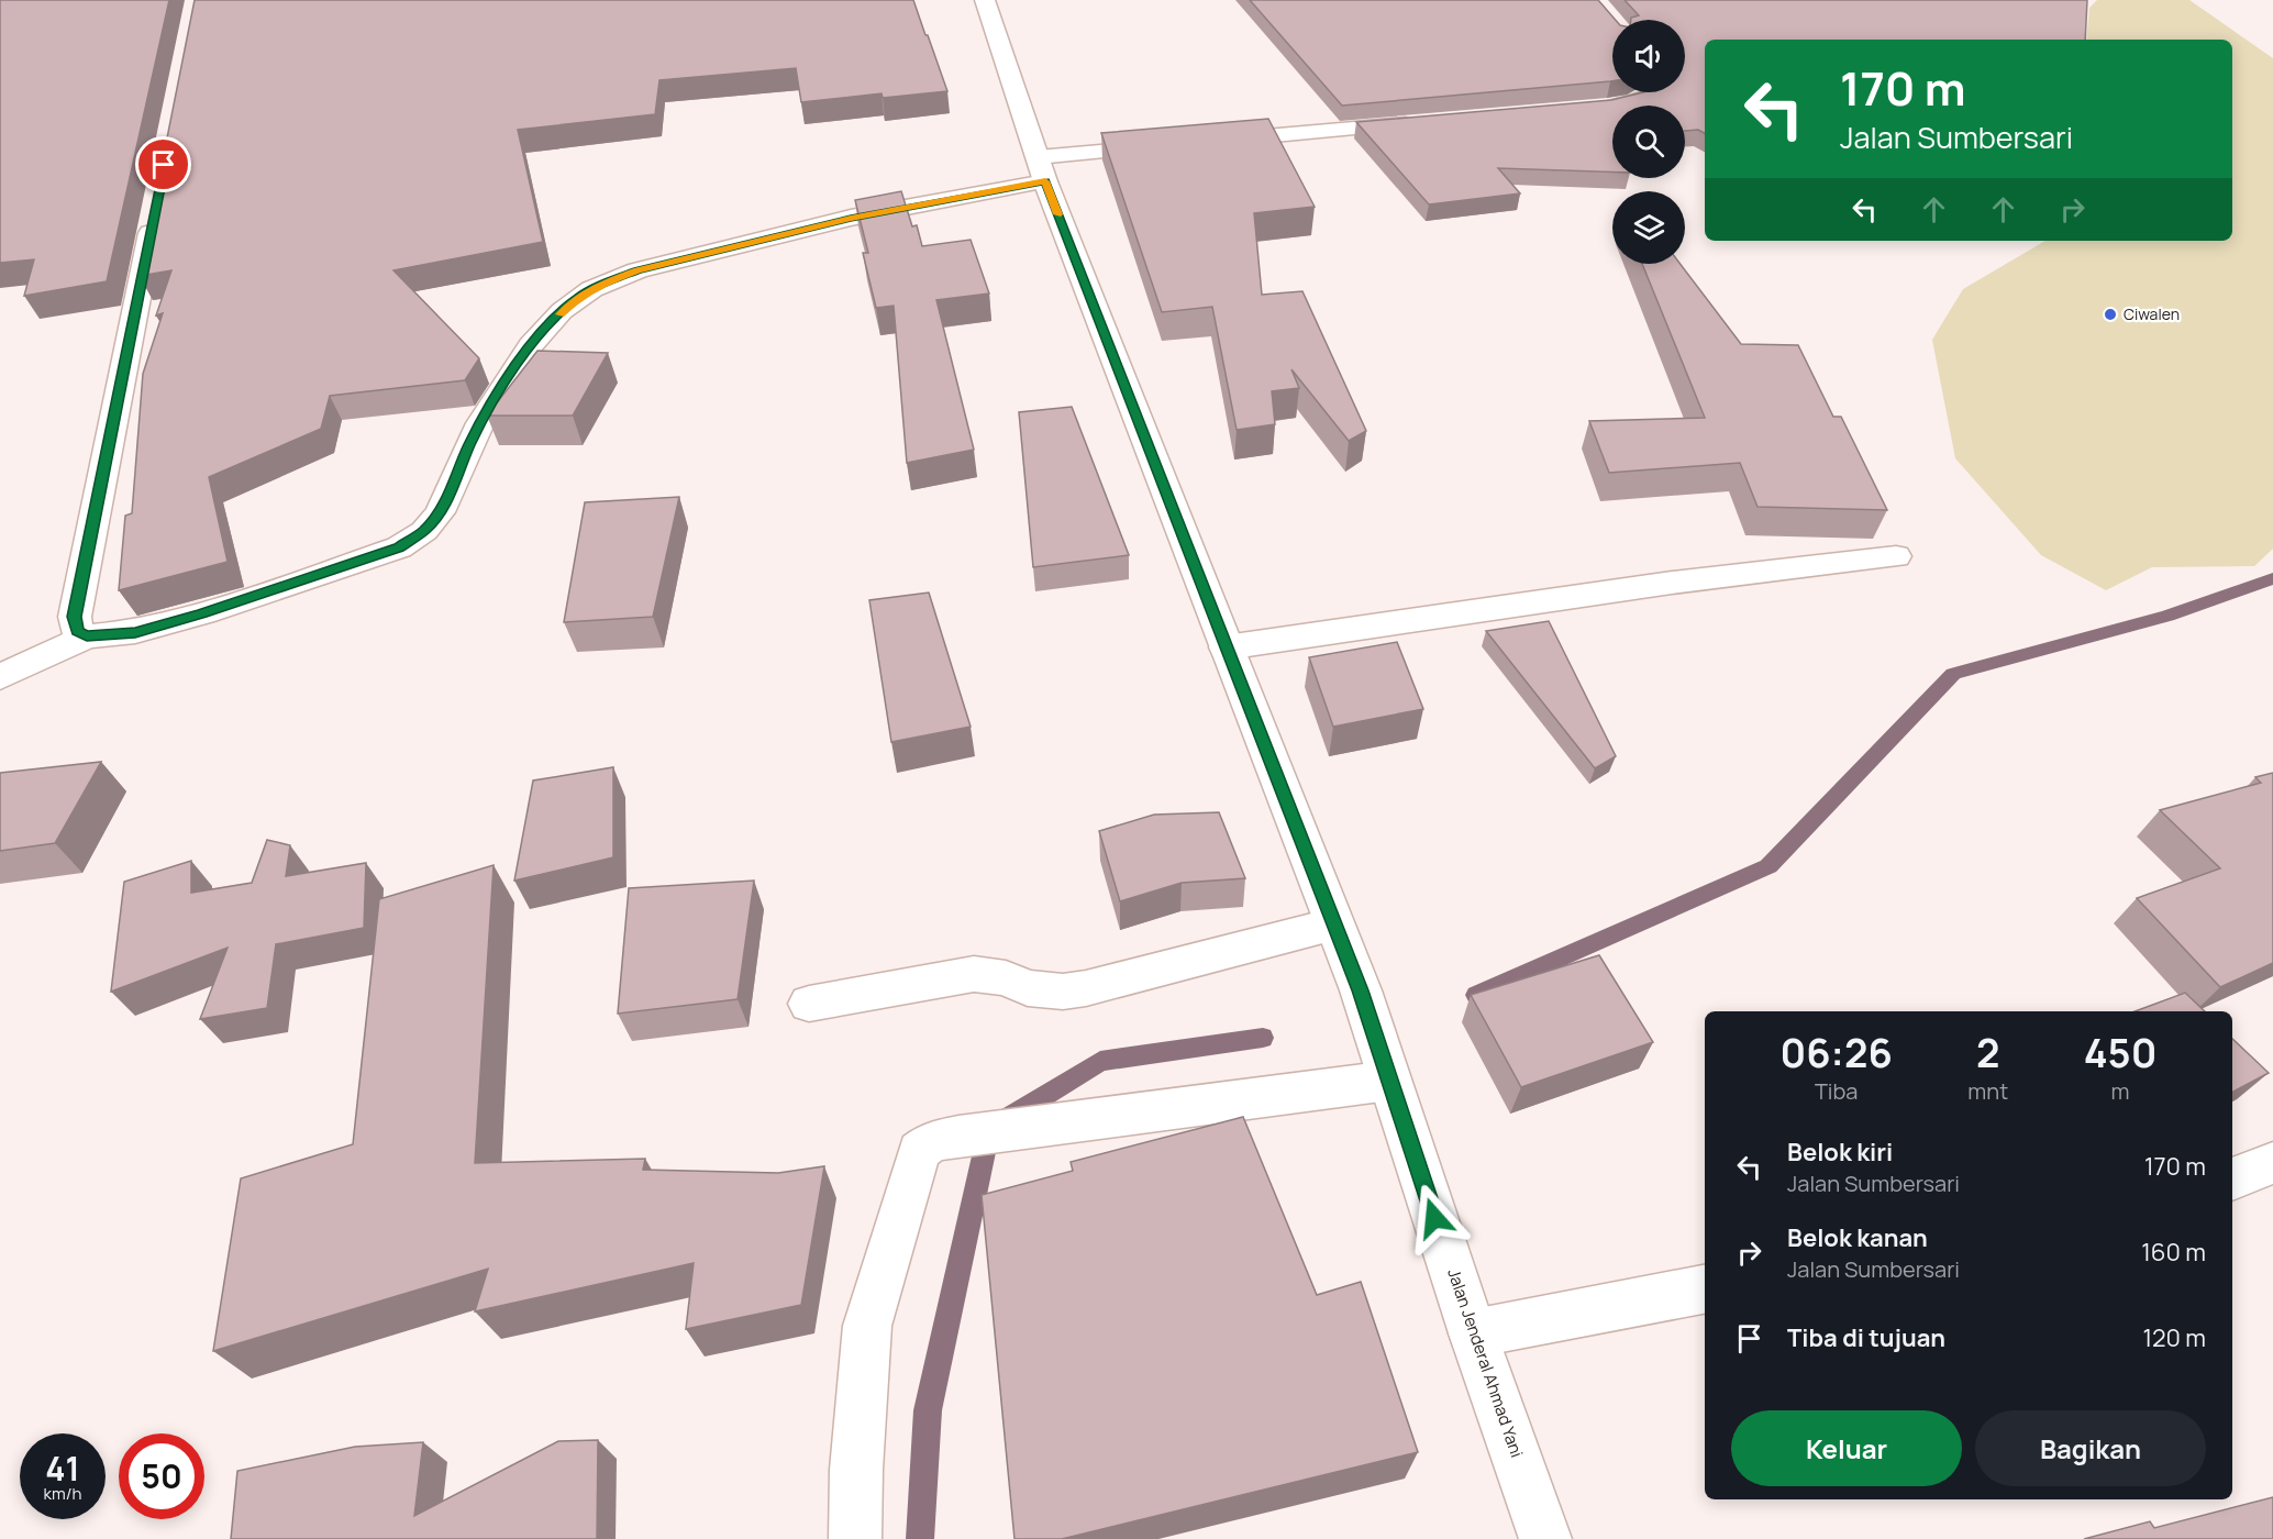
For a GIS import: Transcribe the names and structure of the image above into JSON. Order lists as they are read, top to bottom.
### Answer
{
  "streets": {
    "street": ["Jalan Jenderal Ahmad Yani"]
  },
  "places": ["Ciwalen"],
  "page": {
    "turn": ["170 m", "Jalan Sumbersari"],
    "eta": [
      "06:26",
      "Tiba",
      "2",
      "mnt",
      "450",
      "m"
    ],
    "list": [
      {
        "name": "Belok kiri",
        "note": "Jalan Sumbersari",
        "value": "170 m"
      },
      {
        "name": "Belok kanan",
        "note": "Jalan Sumbersari",
        "value": "160 m"
      },
      {
        "name": "Tiba di tujuan",
        "value": "120 m"
      }
    ],
    "buttons": ["Keluar", "Bagikan"],
    "speed": "41 km/h",
    "limit": "50"
  }
}
